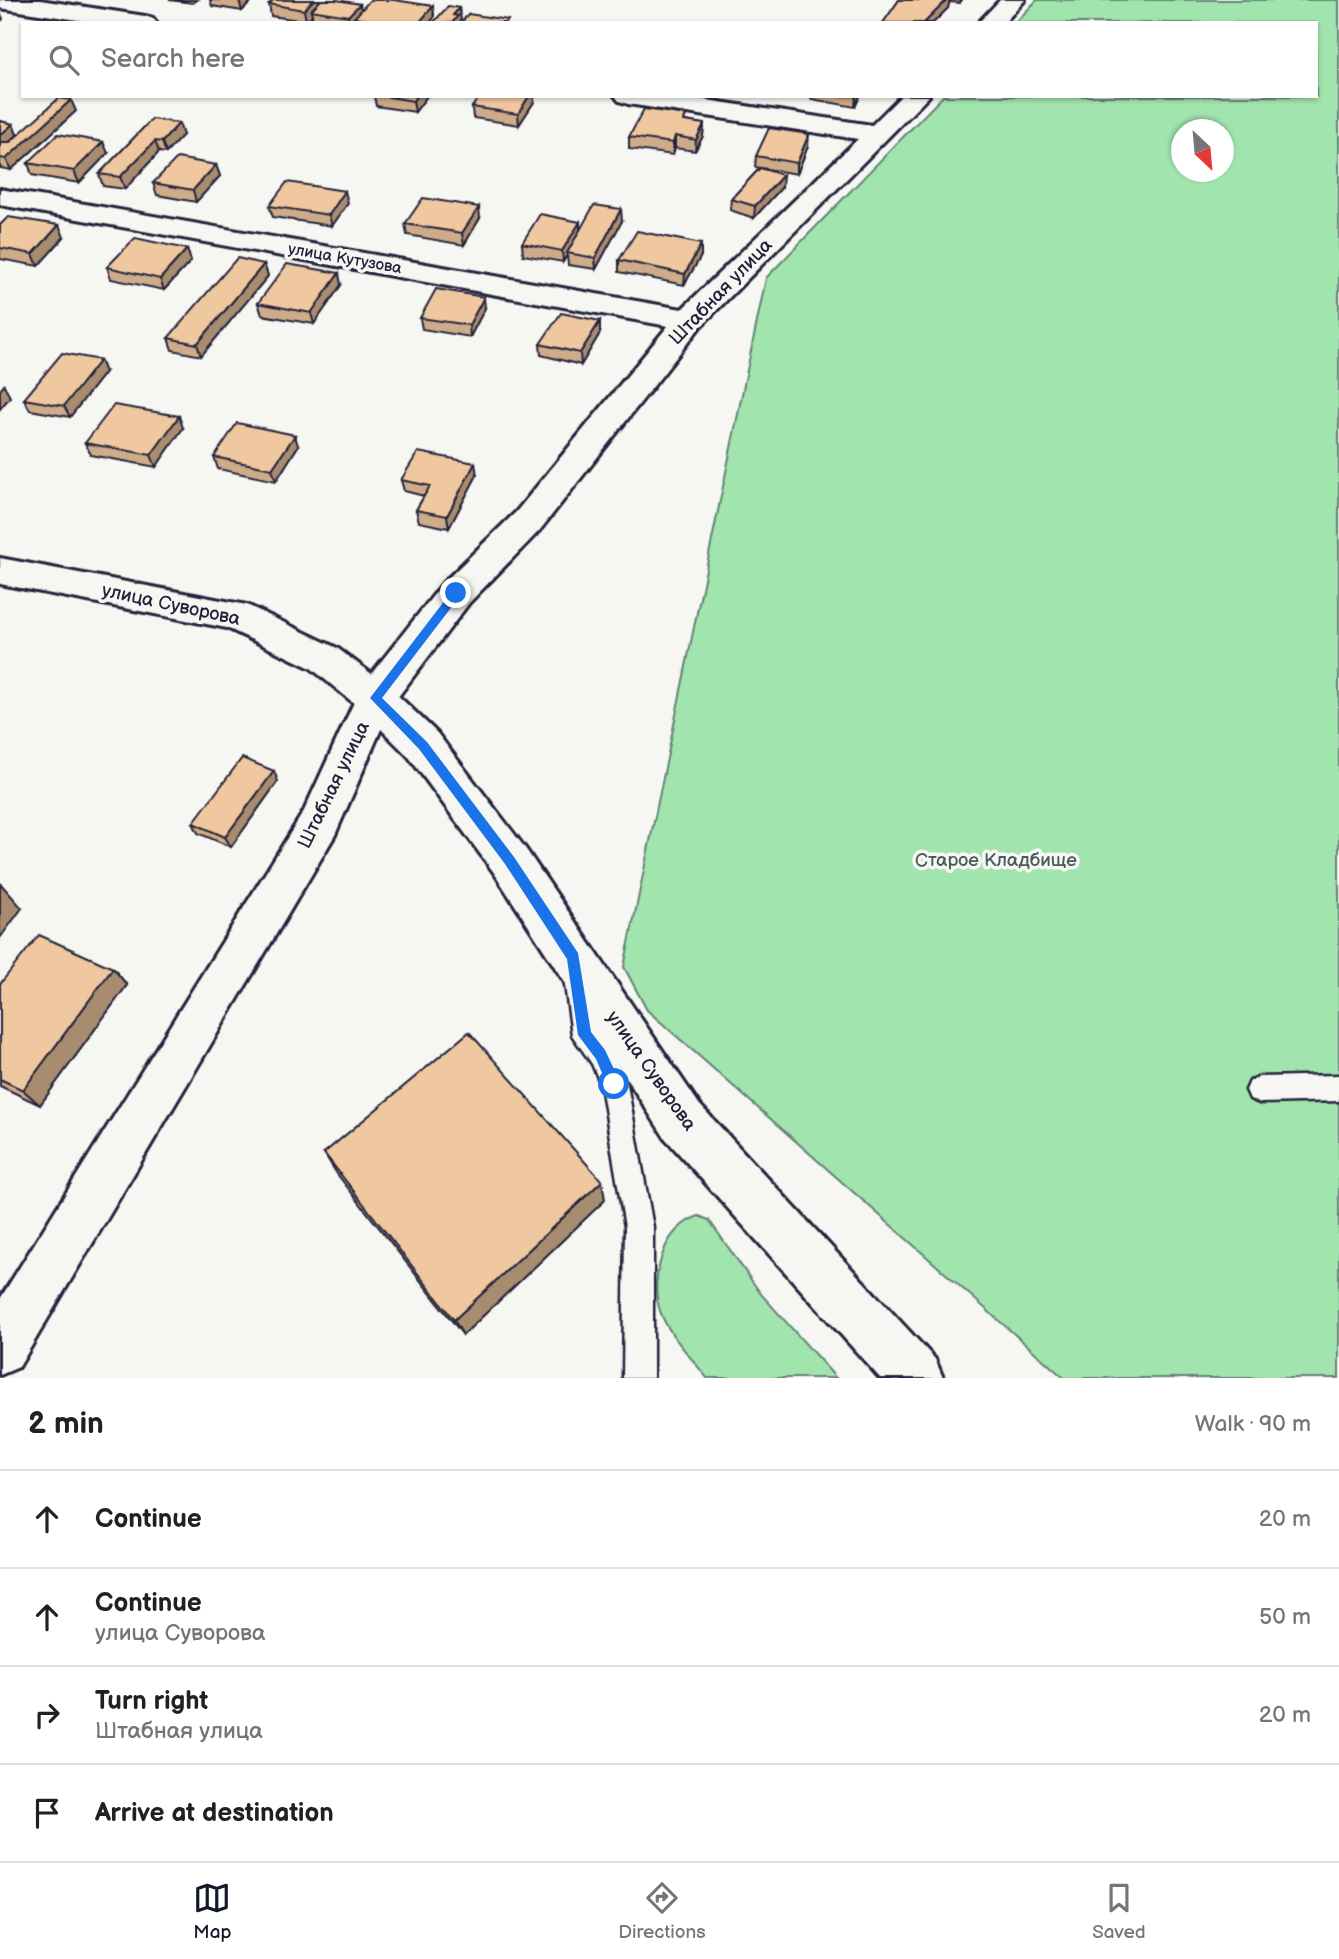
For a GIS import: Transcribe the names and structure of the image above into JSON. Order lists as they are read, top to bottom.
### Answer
{
  "streets": {
    "street": ["улица Кутузова", "Штабная улица", "улица Суворова"]
  },
  "crossings": [
    ["улица Кутузова", "Штабная улица"],
    ["Штабная улица", "улица Суворова"]
  ],
  "parks": ["Старое Кладбище"],
  "north": "bottom right",
  "page": {
    "search": "Search here",
    "heading": ["2 min", "Walk · 90 m"],
    "list": [
      ["Continue", "20 m"],
      ["Continue", "улица Суворова", "50 m"],
      ["Turn right", "Штабная улица", "20 m"],
      "Arrive at destination"
    ],
    "nav": ["Map", "Directions", "Saved"]
  }
}
